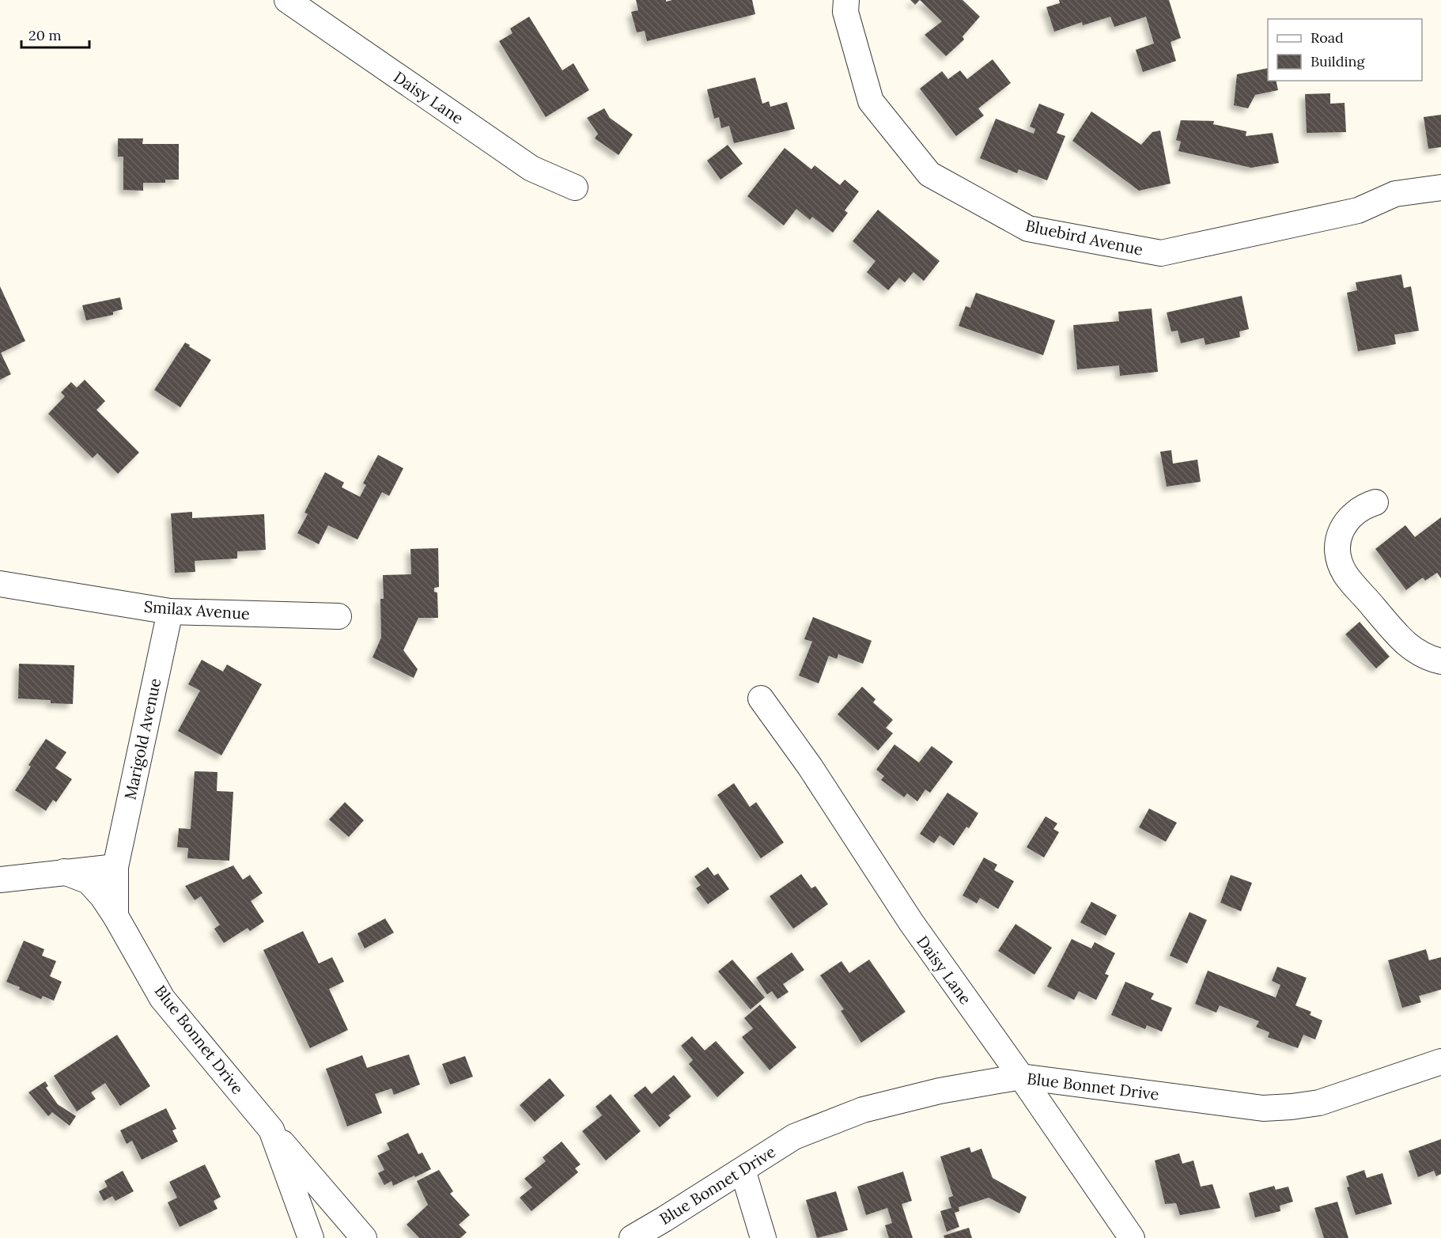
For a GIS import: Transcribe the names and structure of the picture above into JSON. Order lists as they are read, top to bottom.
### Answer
{
  "streets": {
    "street": [
      "Daisy Lane",
      "Bluebird Avenue",
      "Smilax Avenue",
      "Marigold Avenue",
      "Blue Bonnet Drive"
    ]
  },
  "crossings": [
    ["Daisy Lane", "Blue Bonnet Drive"],
    ["Smilax Avenue", "Marigold Avenue"],
    ["Marigold Avenue", "Blue Bonnet Drive"]
  ],
  "legend": ["Road", "Building"],
  "scale_bar": "20 m"
}
